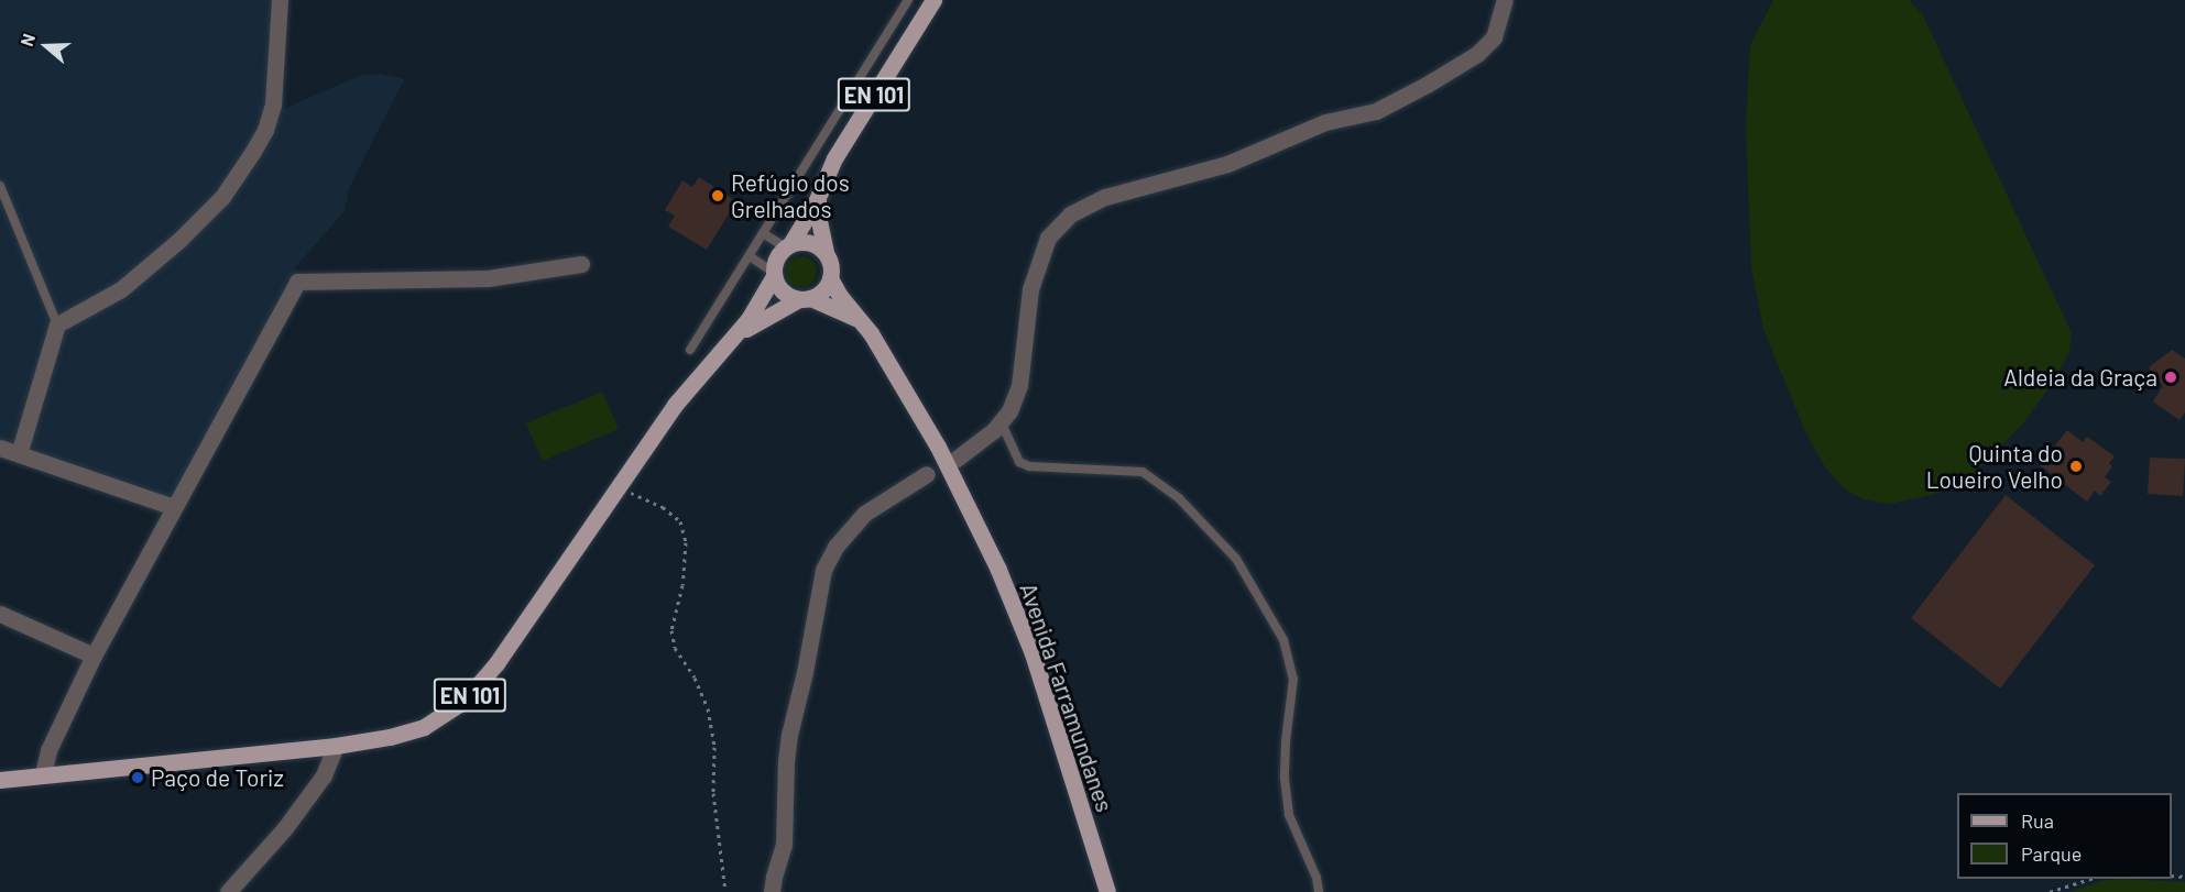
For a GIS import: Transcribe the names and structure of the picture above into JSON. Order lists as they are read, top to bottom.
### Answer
{
  "streets": {
    "main road": ["EN 101", "Avenida Farramundanes"]
  },
  "places": [
    "Refúgio dos Grelhados",
    "Aldeia da Graça",
    "Quinta do Loueiro Velho",
    "Paço de Toriz"
  ],
  "legend": ["Rua", "Parque"],
  "north": "left"
}
